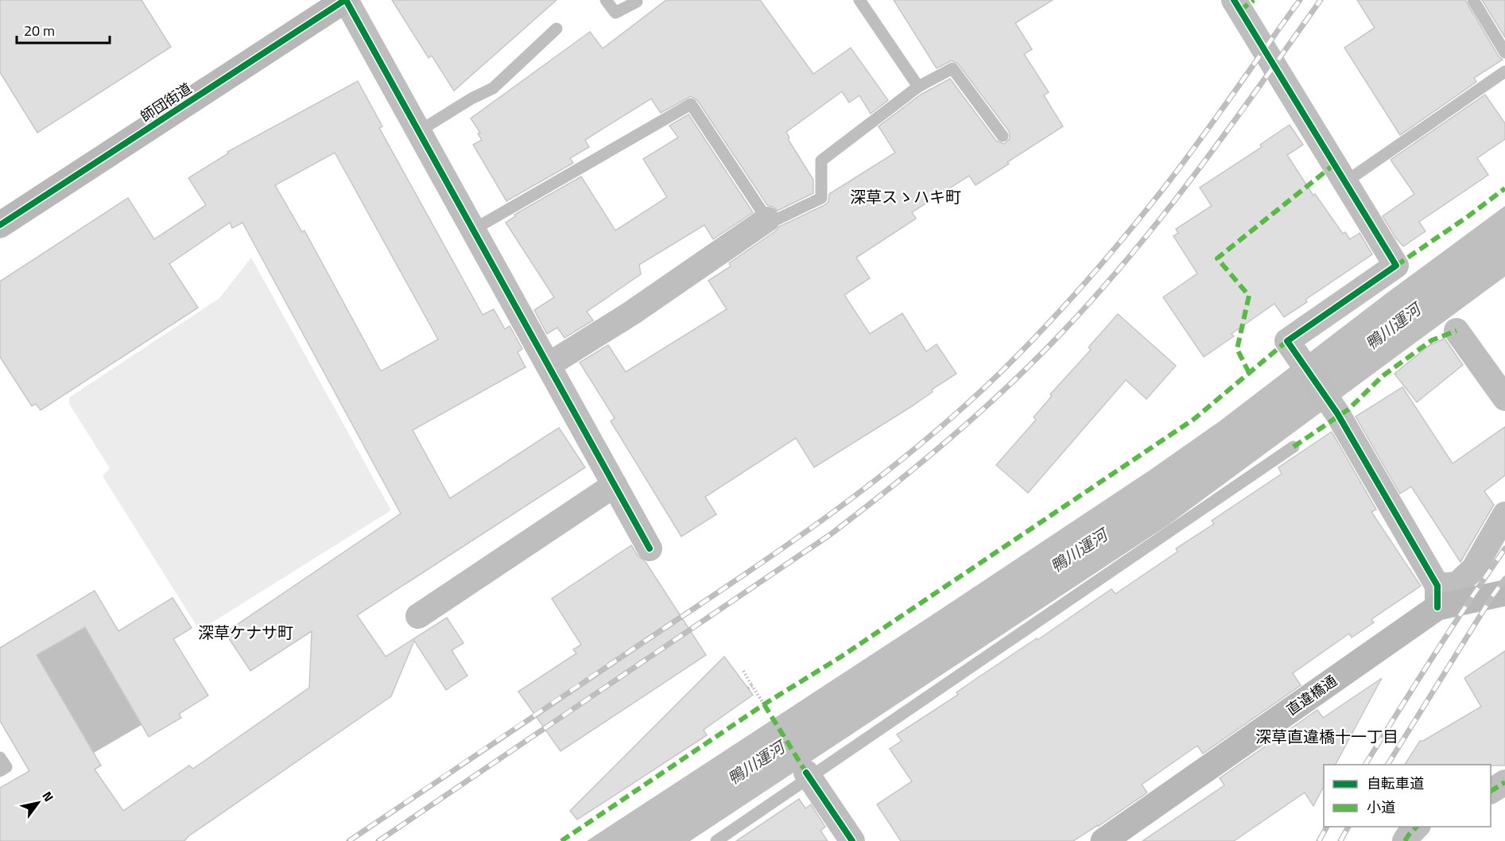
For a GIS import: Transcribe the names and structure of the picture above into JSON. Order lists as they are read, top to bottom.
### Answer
{
  "streets": {
    "main road": ["師団街道", "直違橋通"]
  },
  "districts": ["深草スゝハキ町", "深草ケナサ町", "深草直違橋十一丁目"],
  "water": ["鴨川運河"],
  "legend": ["自転車道", "小道"],
  "scale_bar": "20 m",
  "north": "top right"
}
